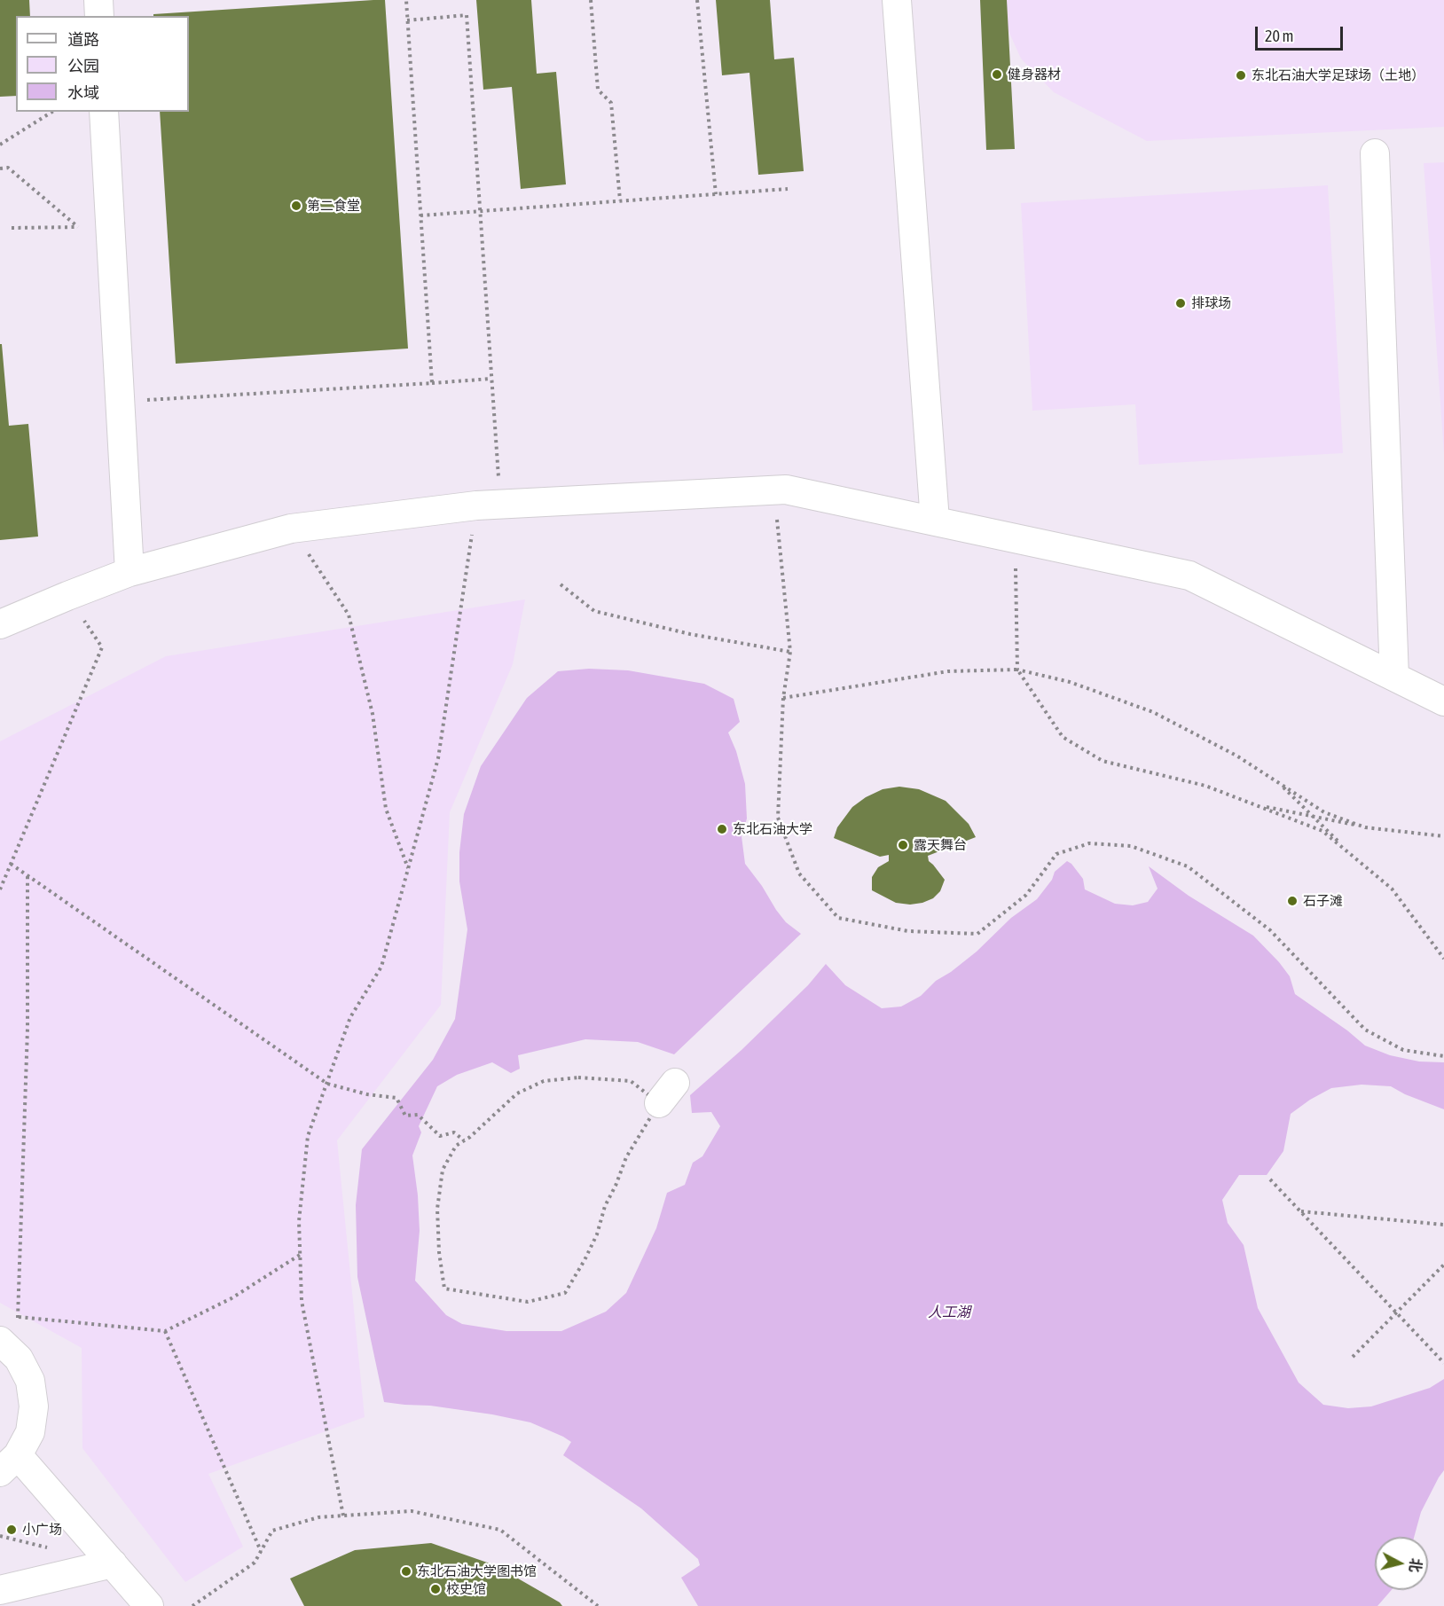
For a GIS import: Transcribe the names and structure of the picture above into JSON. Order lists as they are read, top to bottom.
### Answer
{
  "water": ["人工湖"],
  "places": [
    "健身器材",
    "东北石油大学足球场（土地）",
    "第二食堂",
    "排球场",
    "东北石油大学",
    "露天舞台",
    "石子滩",
    "小广场",
    "东北石油大学图书馆",
    "校史馆"
  ],
  "legend": ["道路", "公园", "水域"],
  "scale_bar": "20 m",
  "north": "right"
}
